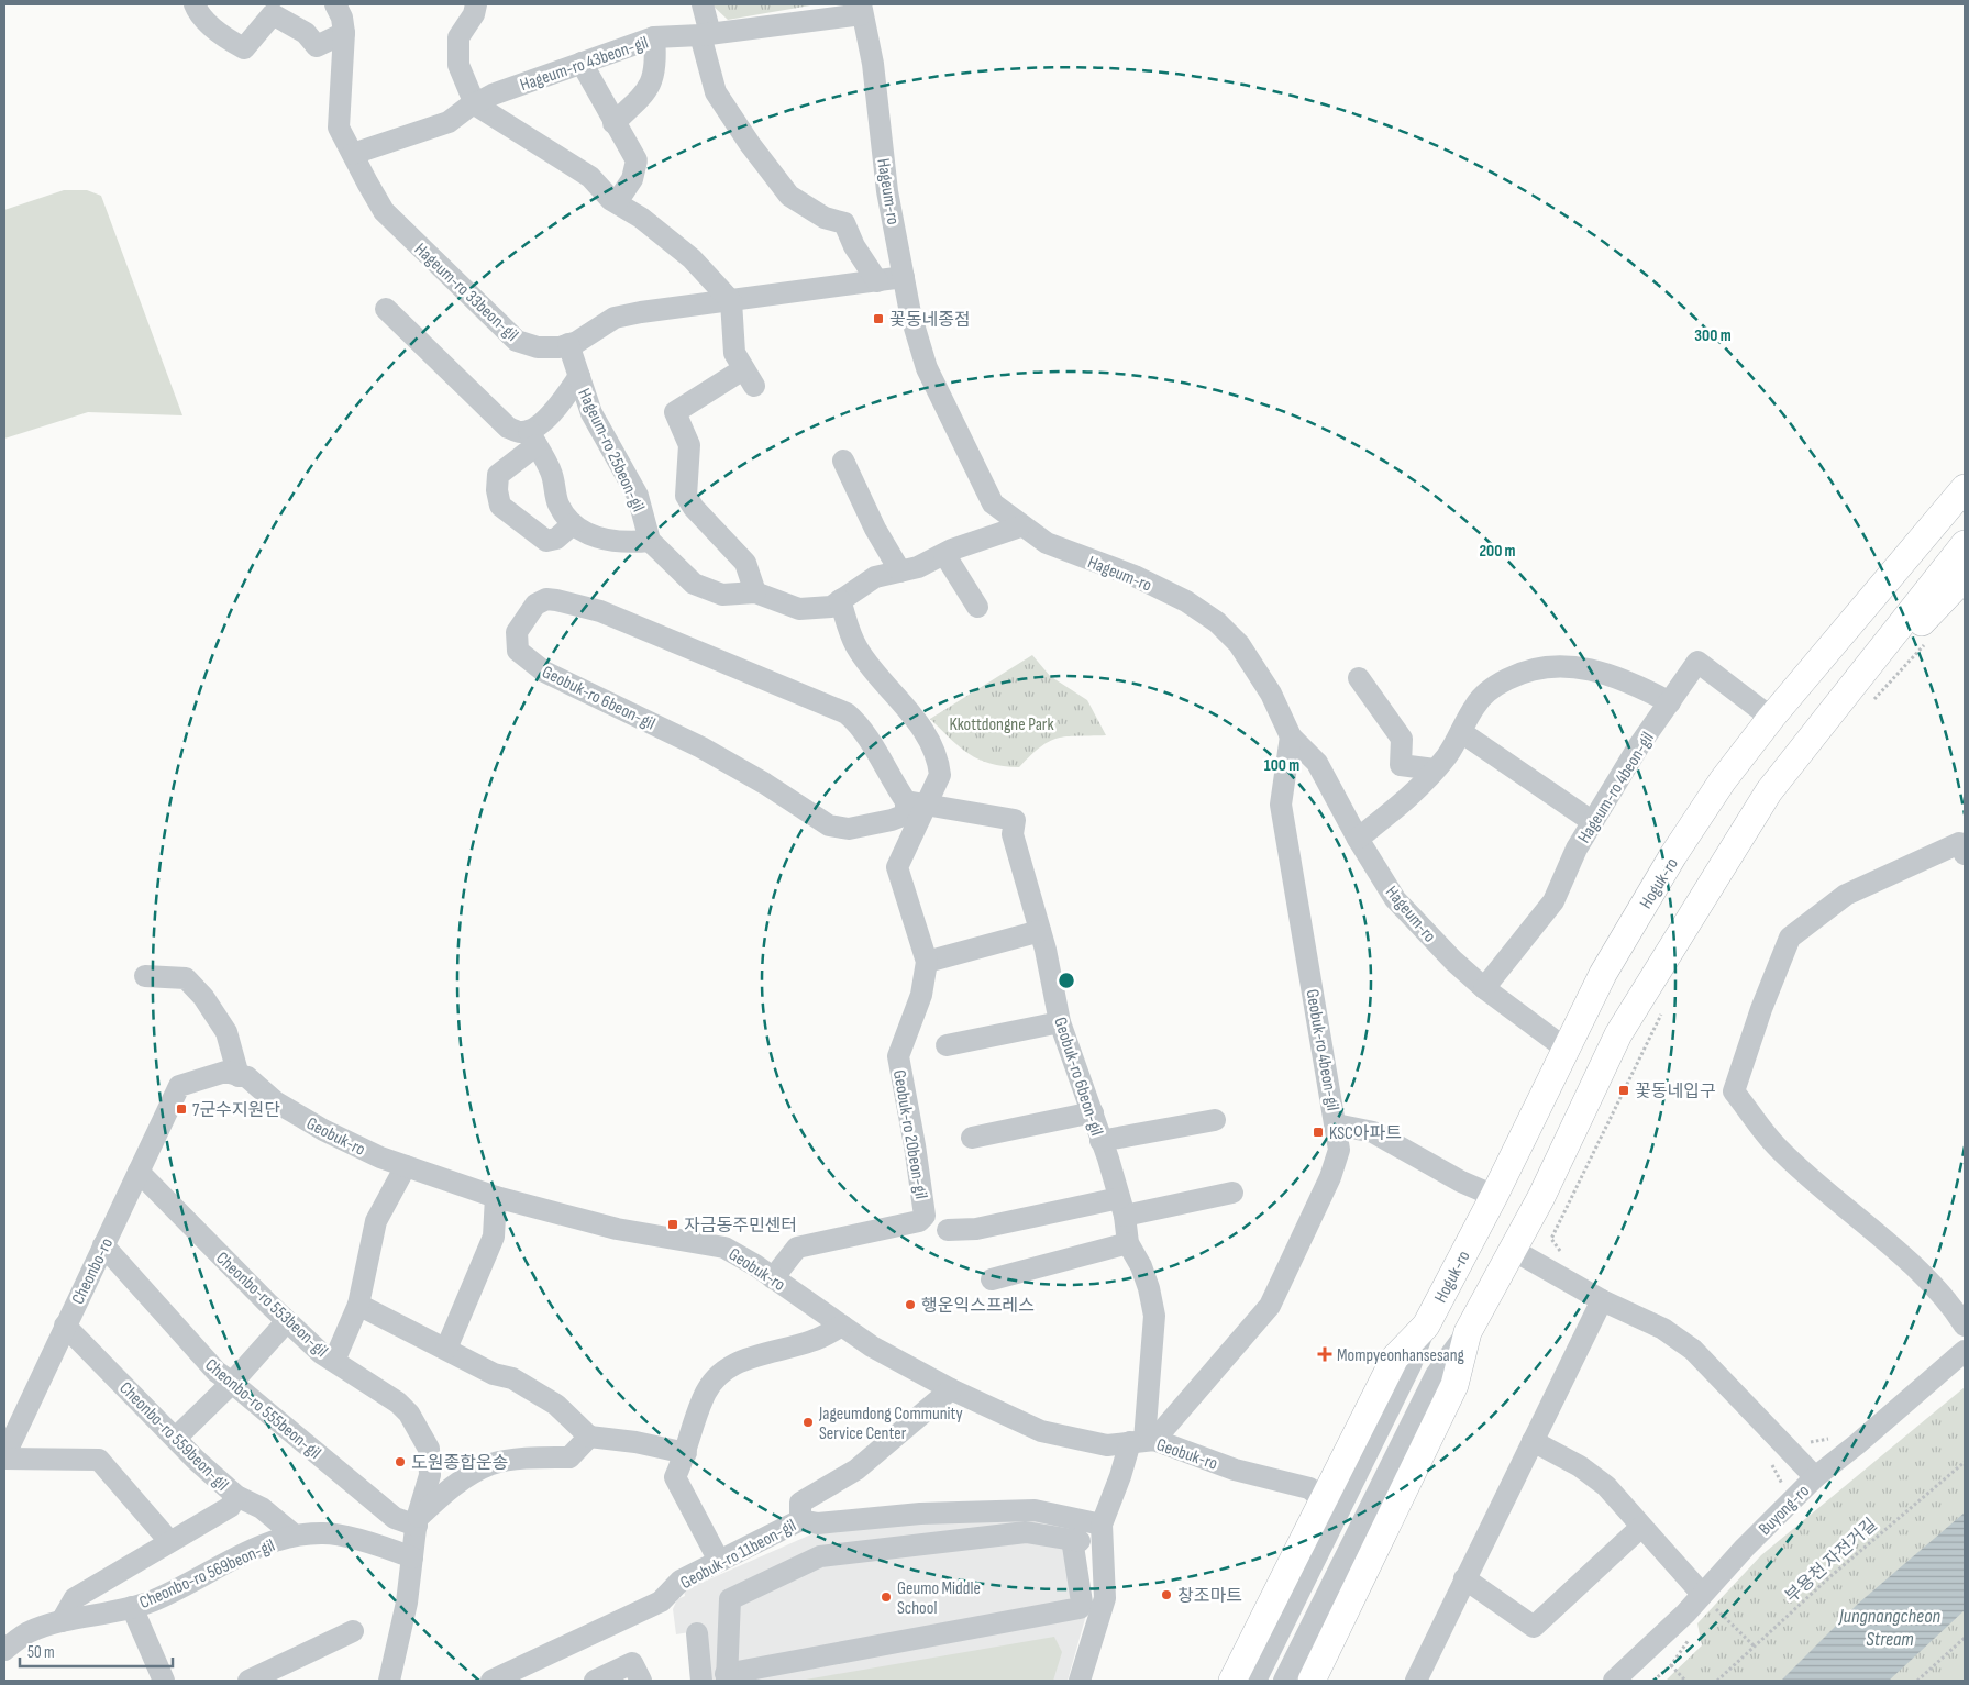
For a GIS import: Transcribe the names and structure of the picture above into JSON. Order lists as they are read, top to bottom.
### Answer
{
  "streets": {
    "main road": ["Hoguk-ro"],
    "street": [
      "Hageum-ro 43beon-gil",
      "Hageum-ro",
      "Hageum-ro 33beon-gil",
      "Hageum-ro 25beon-gil",
      "Geobuk-ro 6beon-gil",
      "Hageum-ro 4beon-gil",
      "Geobuk-ro 4beon-gil",
      "Geobuk-ro 20beon-gil",
      "Geobuk-ro",
      "Cheonbo-ro",
      "Cheonbo-ro 553beon-gil",
      "Cheonbo-ro 555beon-gil",
      "Cheonbo-ro 559beon-gil",
      "Buyong-ro",
      "Geobuk-ro 11beon-gil",
      "Cheonbo-ro 569beon-gil"
    ],
    "path": ["부용천 자전거길"]
  },
  "crossings": [
    ["Hageum-ro 43beon-gil", "Hageum-ro"],
    ["Hageum-ro 43beon-gil", "Hageum-ro 33beon-gil"],
    ["Hageum-ro", "Hageum-ro 33beon-gil"],
    ["Hageum-ro", "Hageum-ro 25beon-gil"],
    ["Hageum-ro", "Hageum-ro 4beon-gil"],
    ["Hageum-ro", "Hoguk-ro"],
    ["Hageum-ro", "Geobuk-ro 4beon-gil"],
    ["Hageum-ro 33beon-gil", "Hageum-ro 25beon-gil"],
    ["Hageum-ro 25beon-gil", "Geobuk-ro 20beon-gil"],
    ["Geobuk-ro 6beon-gil", "Geobuk-ro 4beon-gil"],
    ["Geobuk-ro 6beon-gil", "Geobuk-ro 20beon-gil"],
    ["Geobuk-ro 6beon-gil", "Geobuk-ro"],
    ["Hageum-ro 4beon-gil", "Hoguk-ro"],
    ["Hoguk-ro", "Geobuk-ro"],
    ["Geobuk-ro 4beon-gil", "Geobuk-ro"],
    ["Geobuk-ro 20beon-gil", "Geobuk-ro"],
    ["Geobuk-ro", "Cheonbo-ro"],
    ["Geobuk-ro", "Geobuk-ro 11beon-gil"],
    ["Cheonbo-ro", "Cheonbo-ro 553beon-gil"],
    ["Cheonbo-ro", "Cheonbo-ro 555beon-gil"],
    ["Cheonbo-ro", "Cheonbo-ro 559beon-gil"],
    ["Cheonbo-ro 553beon-gil", "Cheonbo-ro 555beon-gil"],
    ["Cheonbo-ro 553beon-gil", "Cheonbo-ro 569beon-gil"],
    ["Cheonbo-ro 559beon-gil", "Cheonbo-ro 569beon-gil"]
  ],
  "water": ["Jungnangcheon Stream"],
  "parks": ["Kkottdongne Park"],
  "places": {
    "transit": [
      "꽃동네종점",
      "꽃동네입구",
      "7군수지원단",
      "KSC아파트",
      "자금동주민센터"
    ],
    "other": [
      "행운익스프레스",
      "Jageumdong Community Service Center",
      "도원종합운송",
      "창조마트",
      "Geumo Middle School"
    ],
    "health": ["Mompyeonhansesang"]
  },
  "scale_bar": "50 m",
  "rings": ["300 m", "200 m", "100 m"]
}
